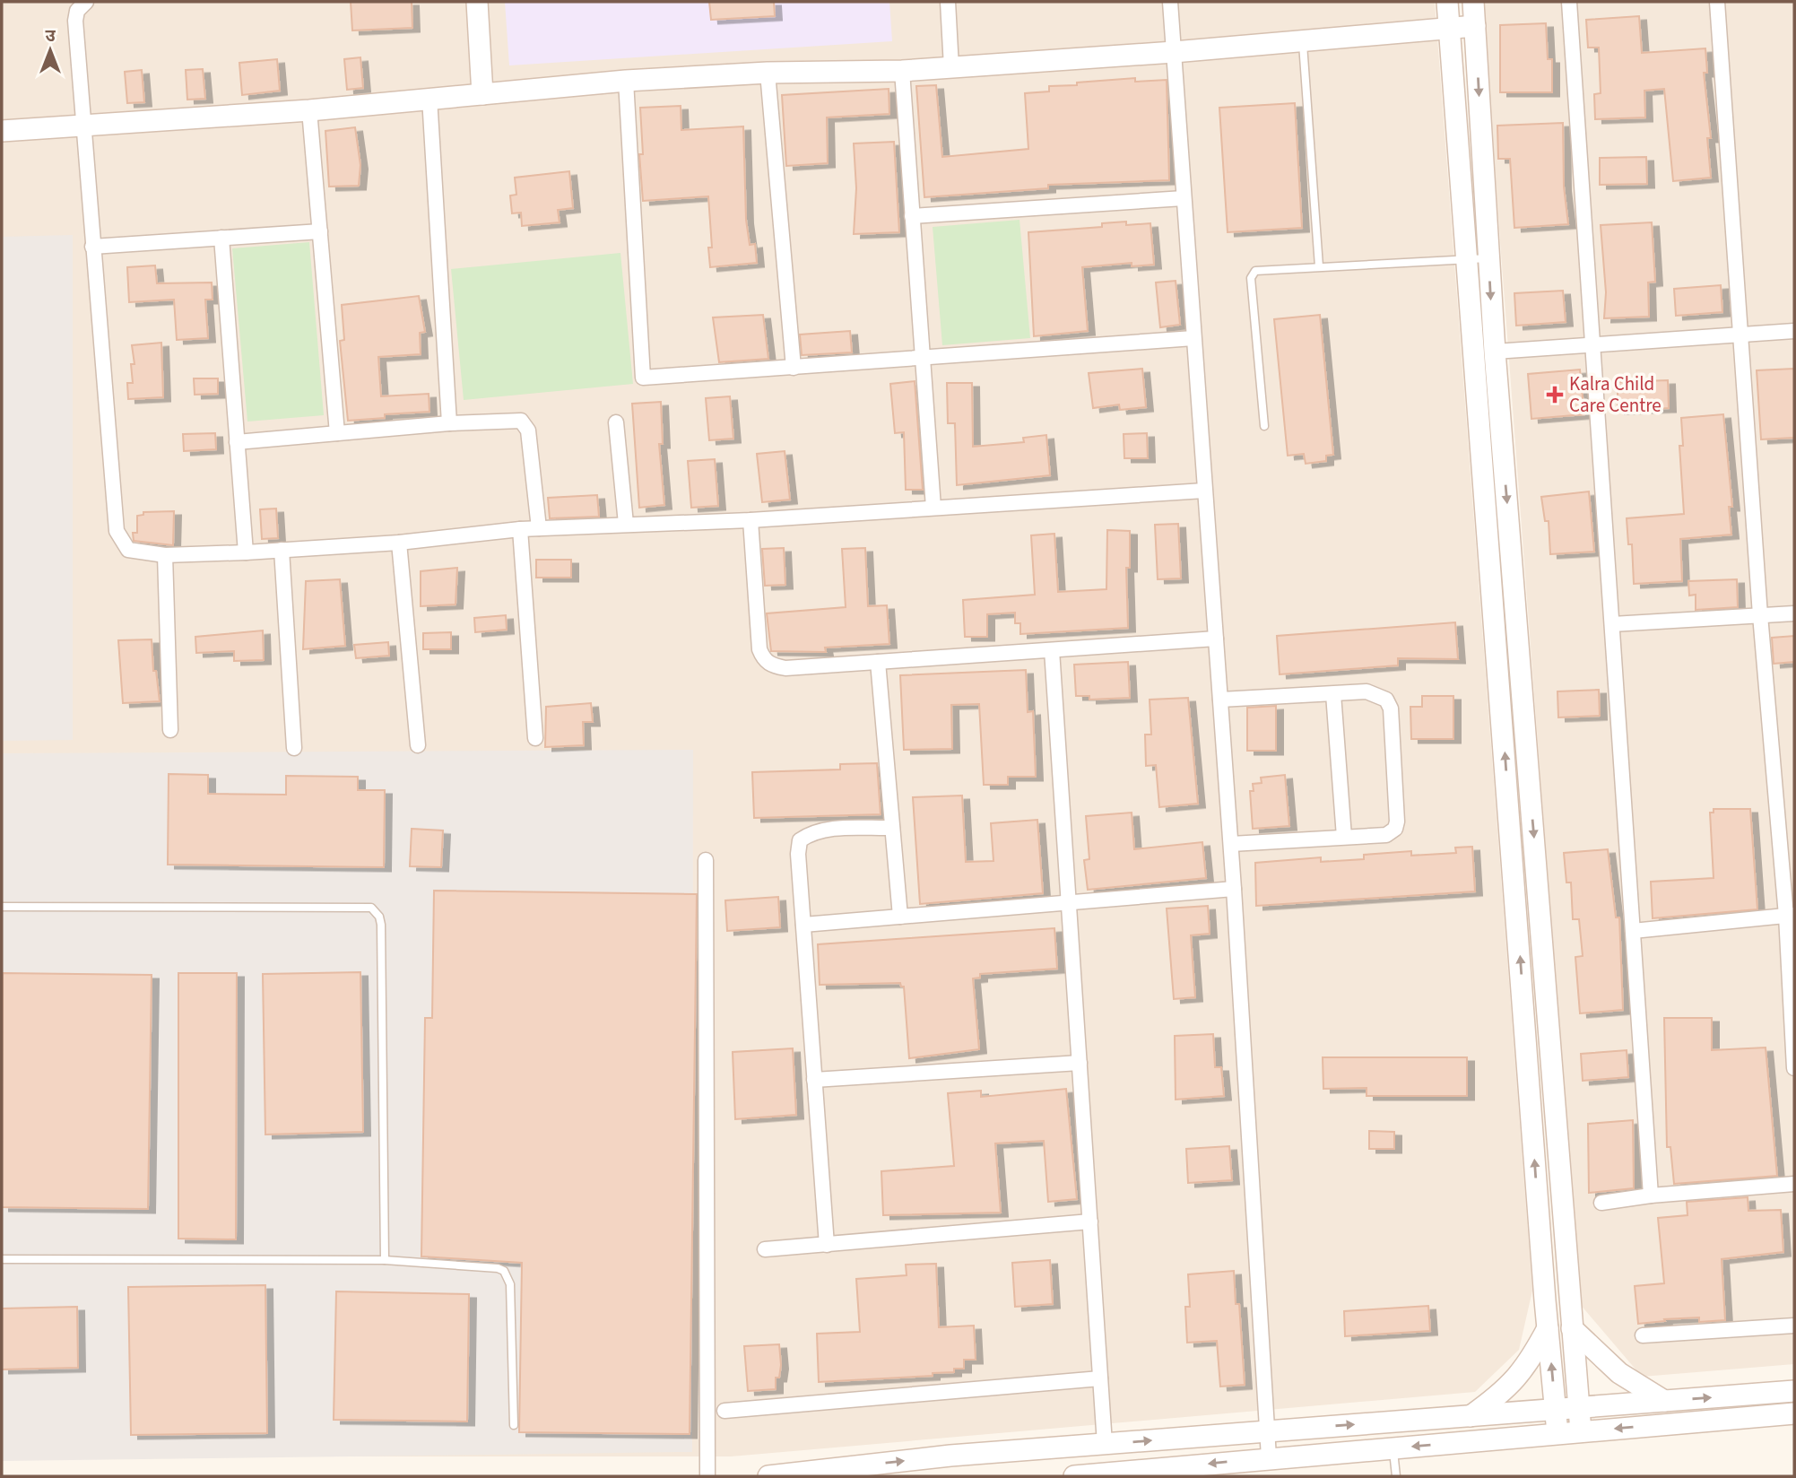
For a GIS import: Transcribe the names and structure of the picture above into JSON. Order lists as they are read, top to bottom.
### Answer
{
  "places": {
    "health": ["Kalra Child Care Centre"]
  },
  "north": "top"
}
